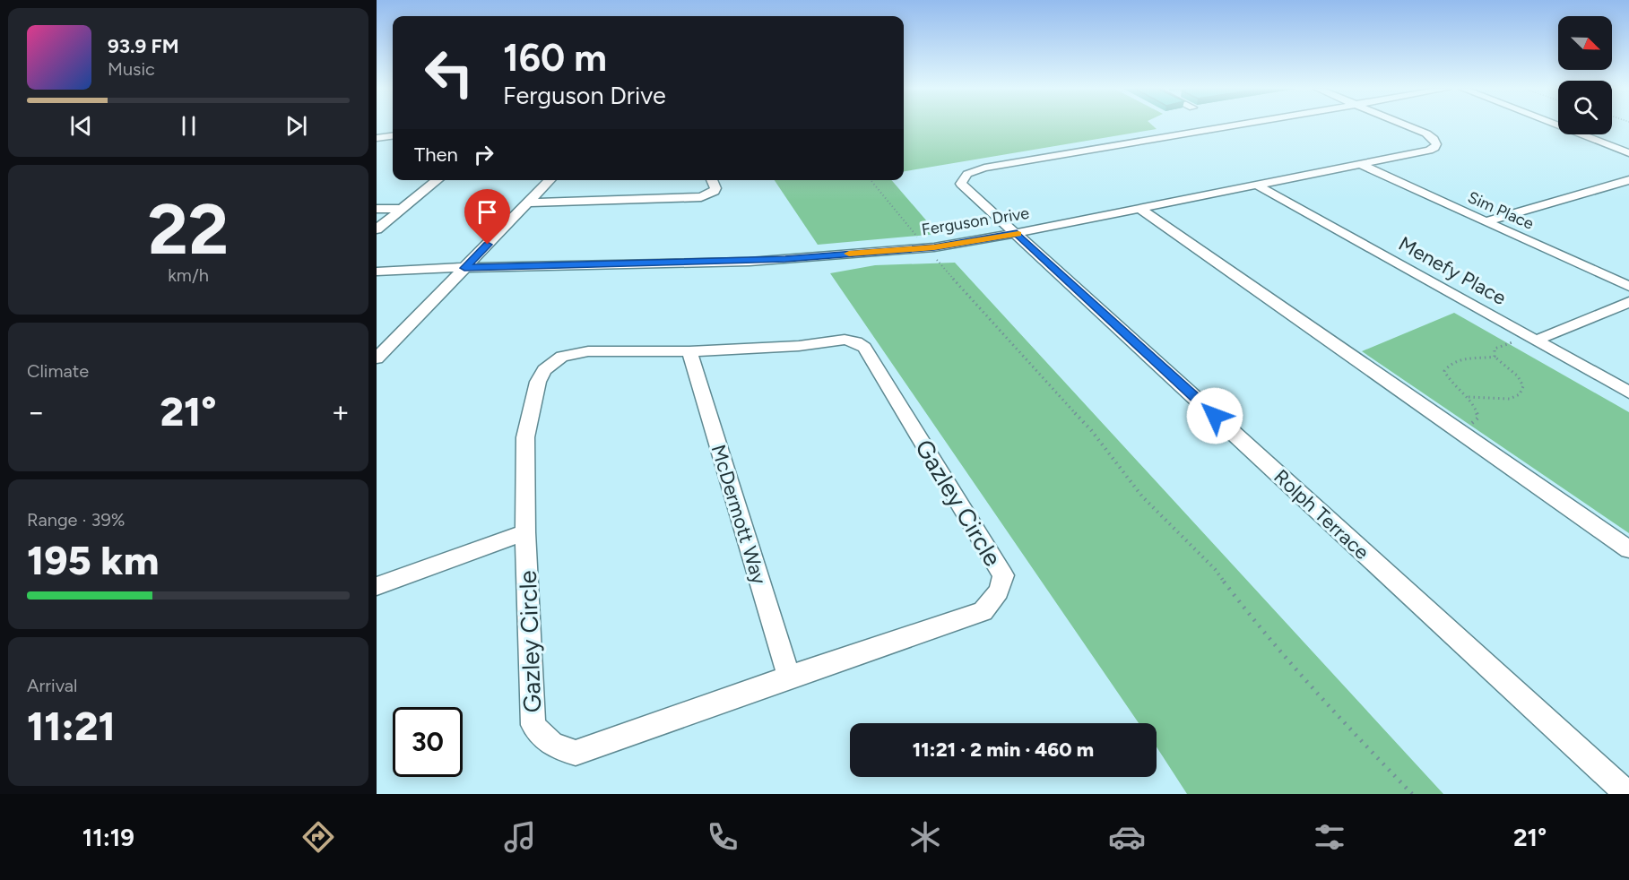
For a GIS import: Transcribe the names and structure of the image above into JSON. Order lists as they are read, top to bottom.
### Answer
{
  "streets": {
    "street": [
      "Sim Place",
      "Ferguson Drive",
      "Menefy Place",
      "Gazley Circle",
      "McDermott Way",
      "Rolph Terrace"
    ]
  },
  "crossings": [
    ["Sim Place", "Ferguson Drive"],
    ["Ferguson Drive", "Menefy Place"],
    ["Ferguson Drive", "Rolph Terrace"],
    ["Gazley Circle", "McDermott Way"]
  ],
  "north": "bottom right",
  "page": {
    "turn": ["160 m", "Ferguson Drive"],
    "song": ["93.9 FM", "Music"],
    "then": "Then",
    "tile": [
      ["22", "km/h"],
      "Climate",
      ["Range · 39%", "195 km"],
      ["Arrival", "11:21"]
    ],
    "heat": ["−", "21°", "+"],
    "limit": "30",
    "trip": "11:21 · 2 min · 460 m",
    "tabs": ["11:19", "21°"]
  }
}
